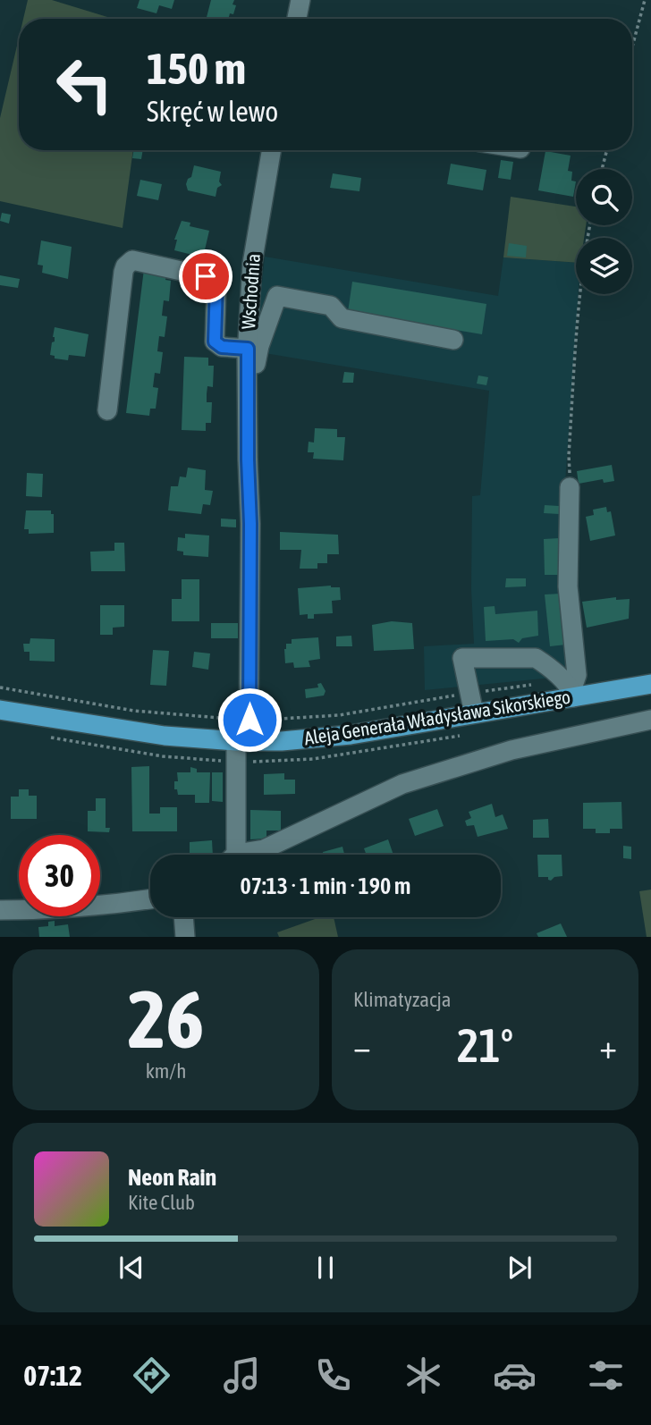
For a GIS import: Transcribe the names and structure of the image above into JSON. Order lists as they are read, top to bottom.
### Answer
{
  "streets": {
    "main road": ["Aleja Generała Władysława Sikorskiego"],
    "street": ["Wschodnia"]
  },
  "crossings": [
    ["Wschodnia", "Aleja Generała Władysława Sikorskiego"]
  ],
  "page": {
    "turn": ["150 m", "Skręć w lewo"],
    "limit": "30",
    "trip": "07:13 · 1 min · 190 m",
    "tile": [
      ["26", "km/h"],
      "Klimatyzacja"
    ],
    "heat": ["−", "21°", "+"],
    "song": ["Neon Rain", "Kite Club"],
    "tabs": "07:12"
  }
}
